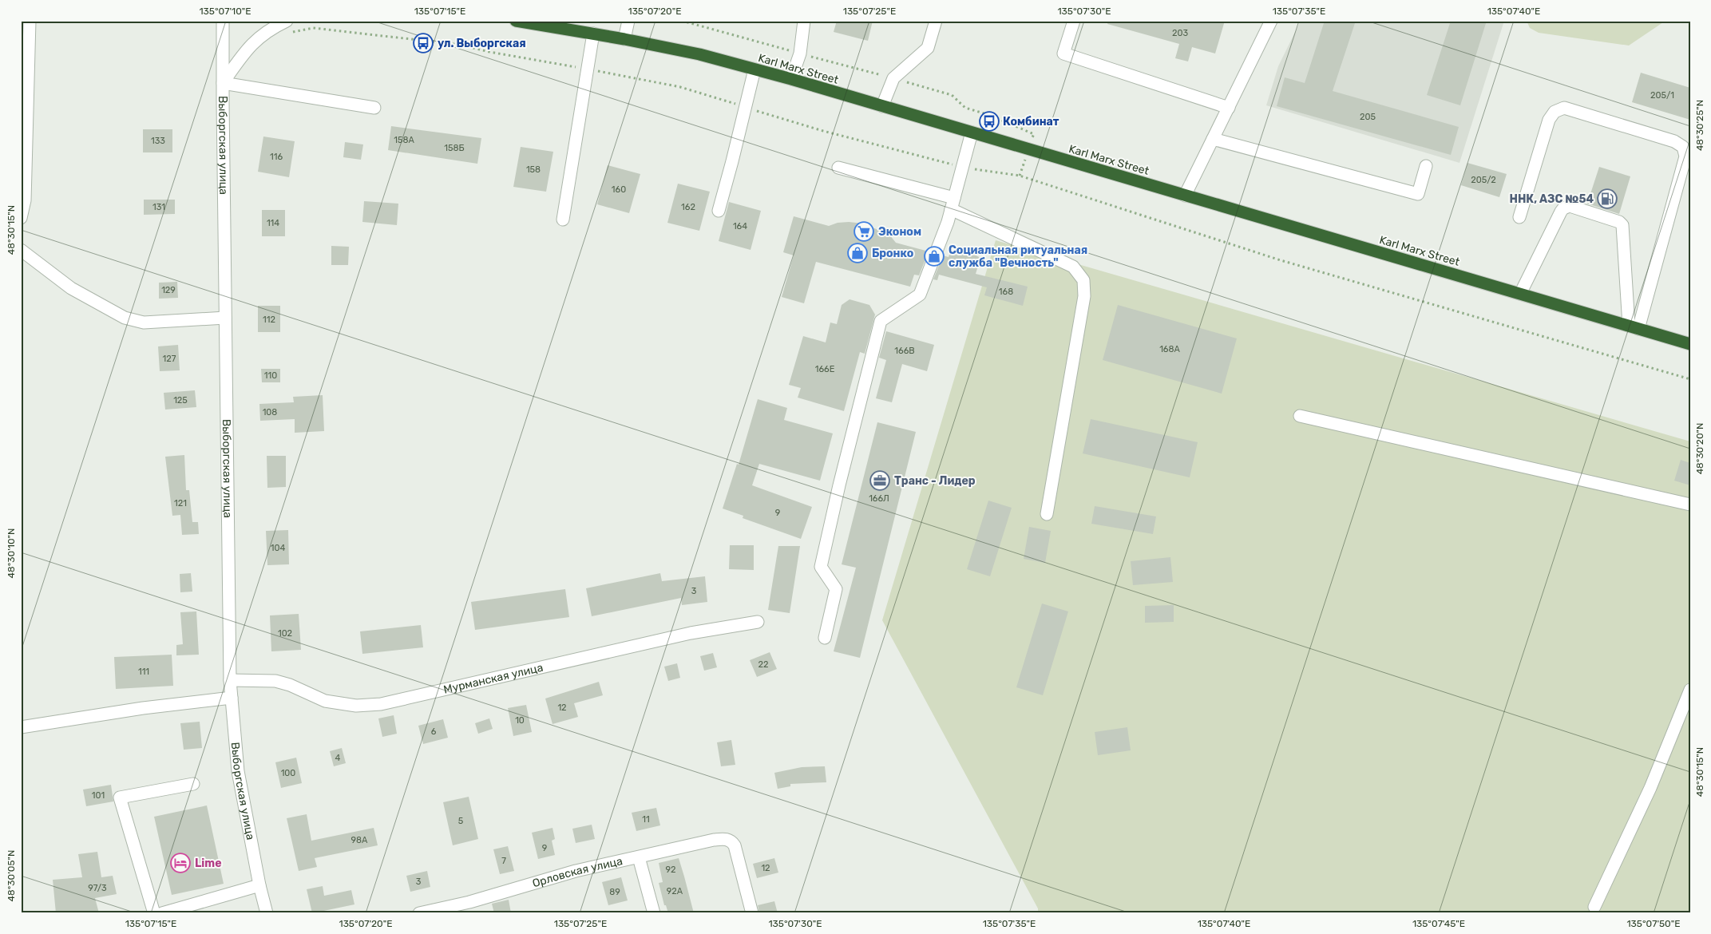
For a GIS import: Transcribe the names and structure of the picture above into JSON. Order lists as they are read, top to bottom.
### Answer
{
  "streets": {
    "highway": ["Karl Marx Street"],
    "street": ["Выборгская улица", "Мурманская улица", "Орловская улица"]
  },
  "crossings": [
    ["Выборгская улица", "Мурманская улица"]
  ],
  "places": {
    "bus stop": ["ул. Выборгская", "Комбинат"],
    "fuel station": ["ННК, АЗС №54"],
    "supermarket": ["Эконом"],
    "shop": ["Бронко", "Социальная ритуальная служба \"Вечность\""],
    "office": ["Транс - Лидер"],
    "hotel": ["Lime"]
  },
  "house_numbers": [
    "203",
    "205/1",
    "205",
    "158А",
    "133",
    "158Б",
    "116",
    "158",
    "205/2",
    "160",
    "131",
    "162",
    "114",
    "164",
    "129",
    "168",
    "112",
    "168А",
    "166В",
    "127",
    "166Е",
    "110",
    "125",
    "108",
    "166Л",
    "121",
    "9",
    "104",
    "3",
    "102",
    "22",
    "111",
    "12",
    "10",
    "6",
    "4",
    "100",
    "101",
    "11",
    "5",
    "98А",
    "9",
    "7",
    "12",
    "92",
    "3",
    "97/3",
    "92А",
    "89"
  ],
  "coordinates": [
    "135°07'10\"E",
    "135°07'15\"E",
    "135°07'20\"E",
    "135°07'25\"E",
    "135°07'30\"E",
    "135°07'35\"E",
    "135°07'40\"E",
    "48°30'25\"N",
    "48°30'15\"N",
    "48°30'20\"N",
    "48°30'10\"N",
    "48°30'05\"N",
    "135°07'45\"E",
    "135°07'50\"E"
  ]
}
